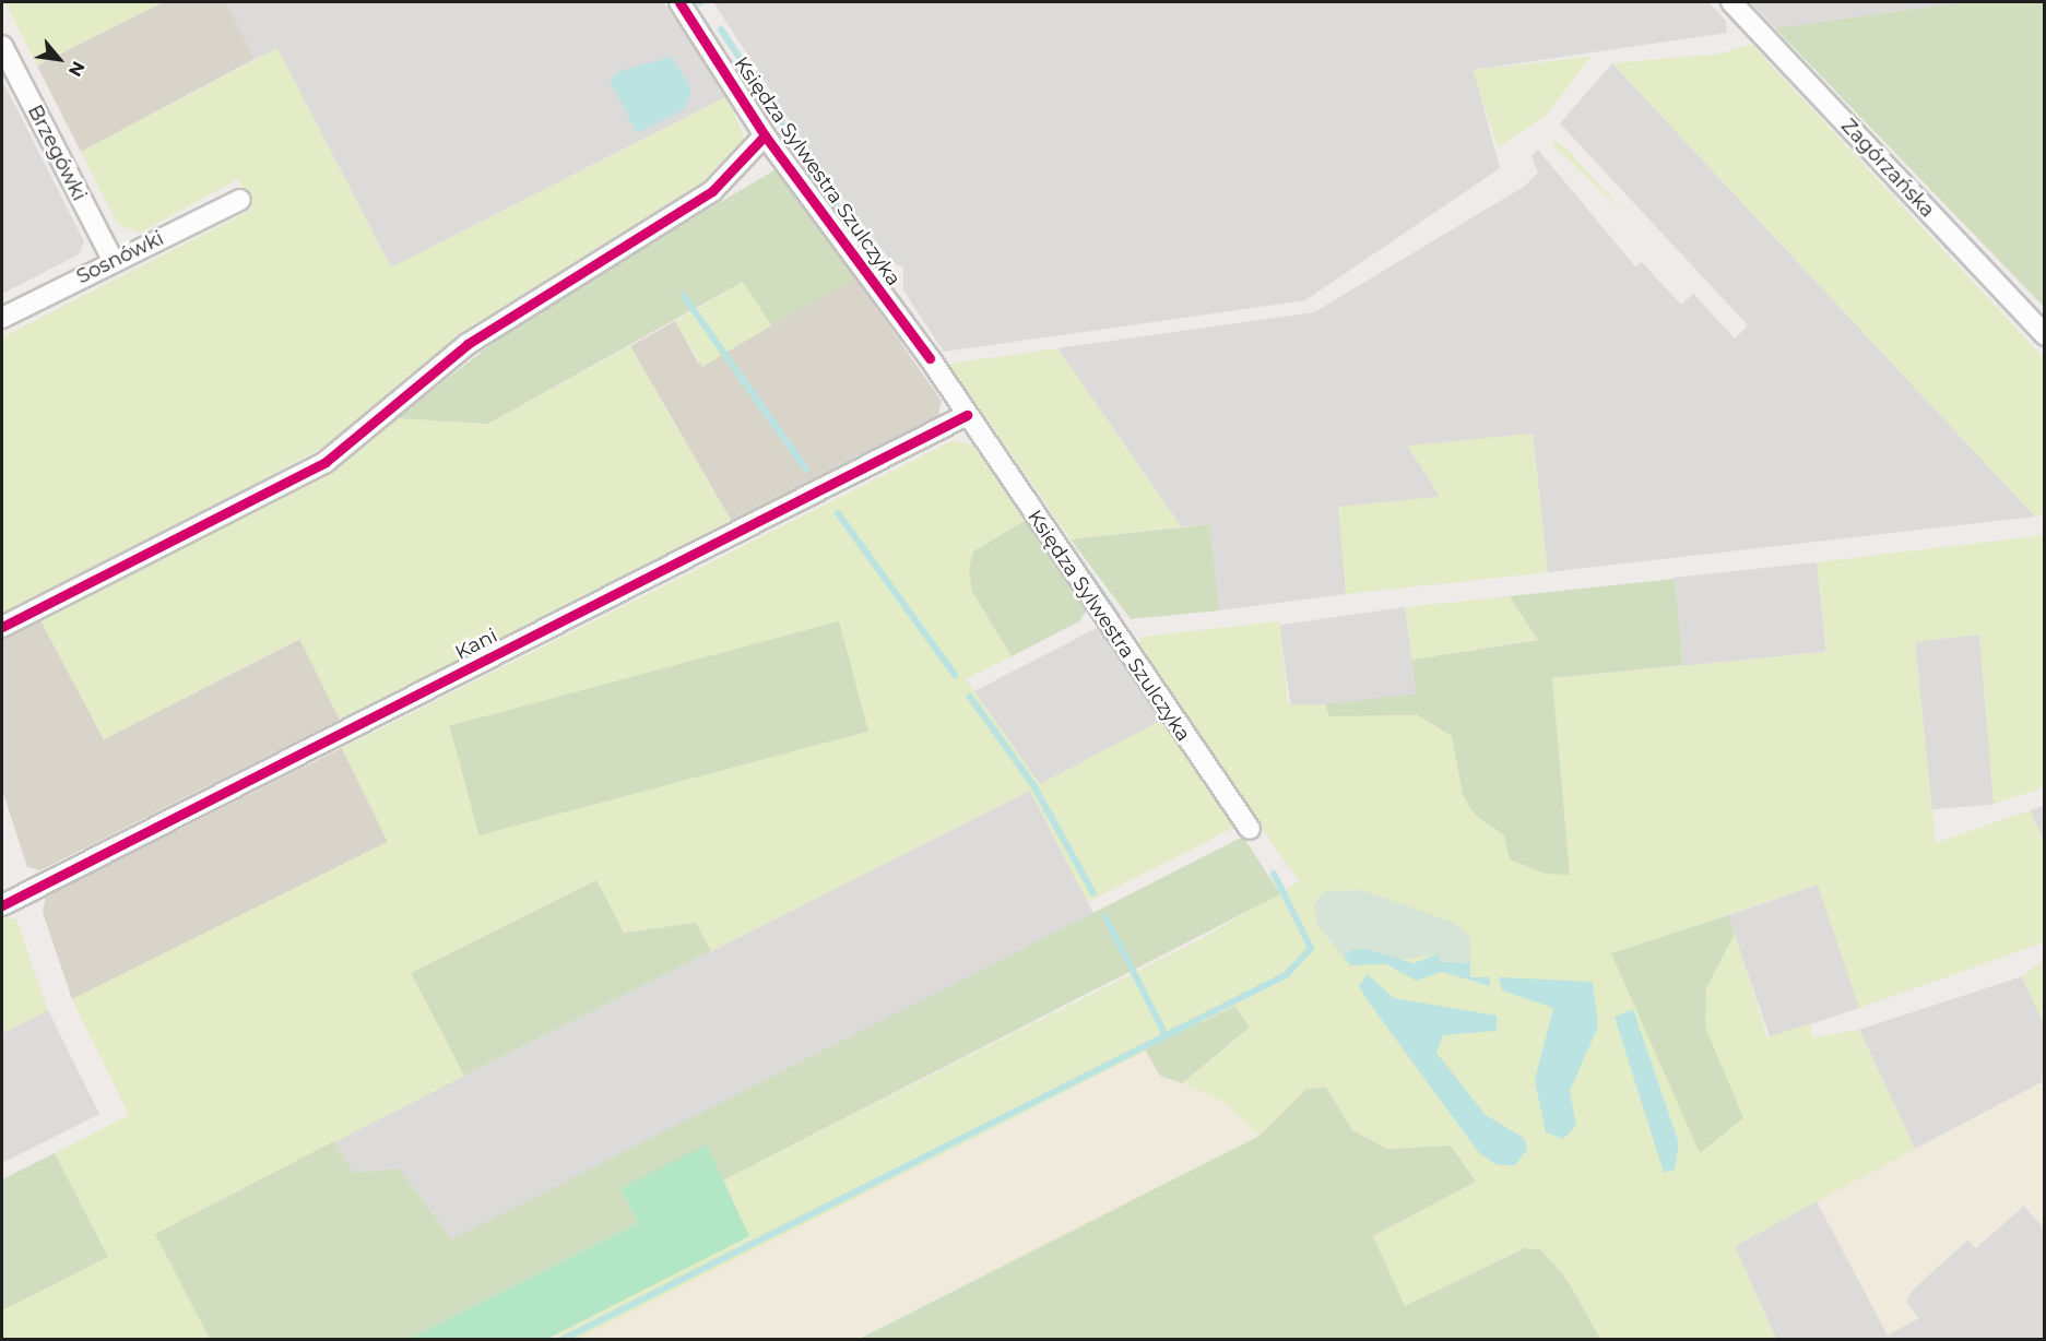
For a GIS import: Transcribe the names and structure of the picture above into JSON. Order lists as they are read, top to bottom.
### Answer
{
  "streets": {
    "street": [
      "Brzegówki",
      "Zagórzańska",
      "Księdza Sylwestra Szulczyka",
      "Sosnówki",
      "Kani"
    ]
  },
  "crossings": [
    ["Brzegówki", "Sosnówki"],
    ["Księdza Sylwestra Szulczyka", "Kani"]
  ],
  "north": "bottom right"
}
